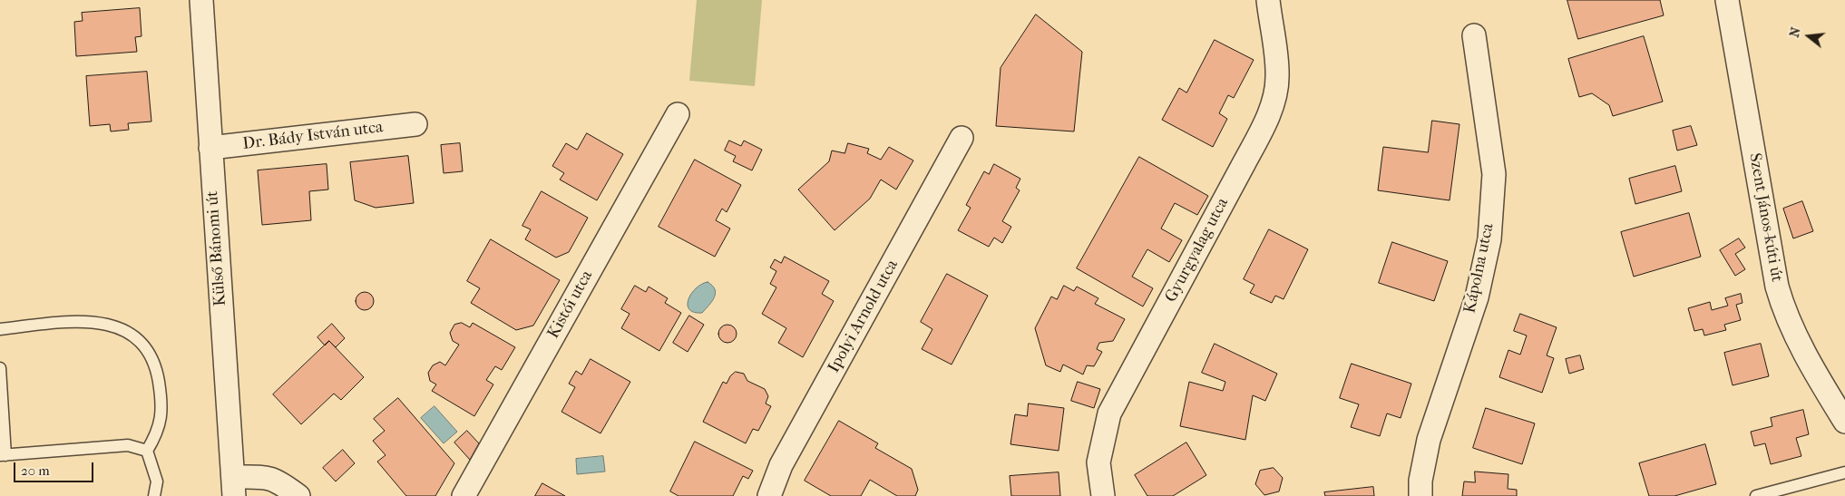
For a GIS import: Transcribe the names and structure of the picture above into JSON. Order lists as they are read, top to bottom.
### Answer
{
  "streets": {
    "street": [
      "Dr. Bády István utca",
      "Szent János-kúti út",
      "Külső Bánomi út",
      "Gyurgyalag utca",
      "Kápolna utca",
      "Kistói utca",
      "Ipolyi Arnold utca"
    ]
  },
  "crossings": [
    ["Dr. Bády István utca", "Külső Bánomi út"]
  ],
  "scale_bar": "20 m",
  "north": "left"
}
